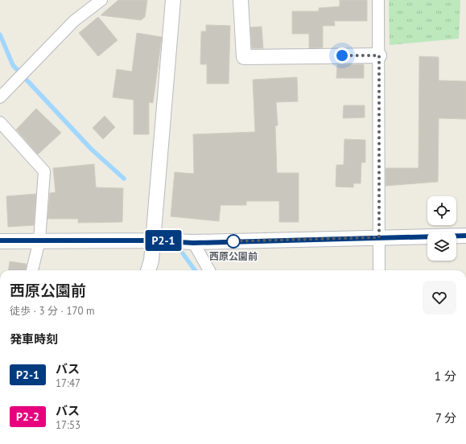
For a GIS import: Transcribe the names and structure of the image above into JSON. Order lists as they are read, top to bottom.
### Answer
{
  "places": ["西原公園前"],
  "lines": ["bus line P2-1"],
  "page": {
    "on_map": "P2-1",
    "heading": [
      ["西原公園前", "徒歩 · 3 分 · 170 m"],
      "発車時刻"
    ],
    "list": [
      {
        "mark": "P2-1",
        "name": "バス",
        "note": "17:47",
        "value": "1 分"
      },
      {
        "mark": "P2-2",
        "name": "バス",
        "note": "17:53",
        "value": "7 分"
      }
    ]
  }
}
